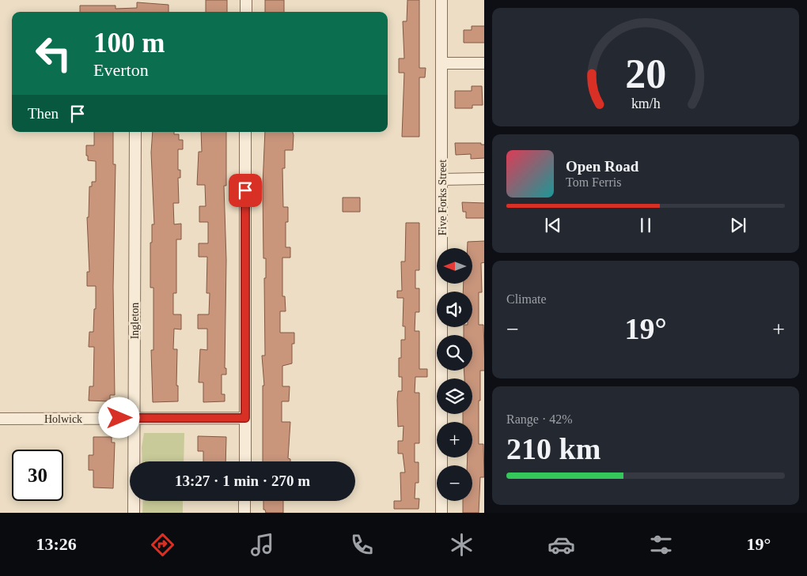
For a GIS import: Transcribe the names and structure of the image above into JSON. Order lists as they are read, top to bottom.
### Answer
{
  "streets": {
    "street": ["Five Forks Street", "Ingleton", "Holwick"]
  },
  "crossings": [
    ["Ingleton", "Holwick"]
  ],
  "north": "left",
  "page": {
    "turn": ["100 m", "Everton"],
    "then": "Then",
    "song": ["Open Road", "Tom Ferris"],
    "map_buttons": ["+", "−"],
    "tile": [
      "Climate",
      ["Range · 42%", "210 km"]
    ],
    "heat": ["−", "19°", "+"],
    "limit": "30",
    "trip": "13:27 · 1 min · 270 m",
    "tabs": ["13:26", "19°"],
    "gauge": ["20", "km/h"]
  }
}
